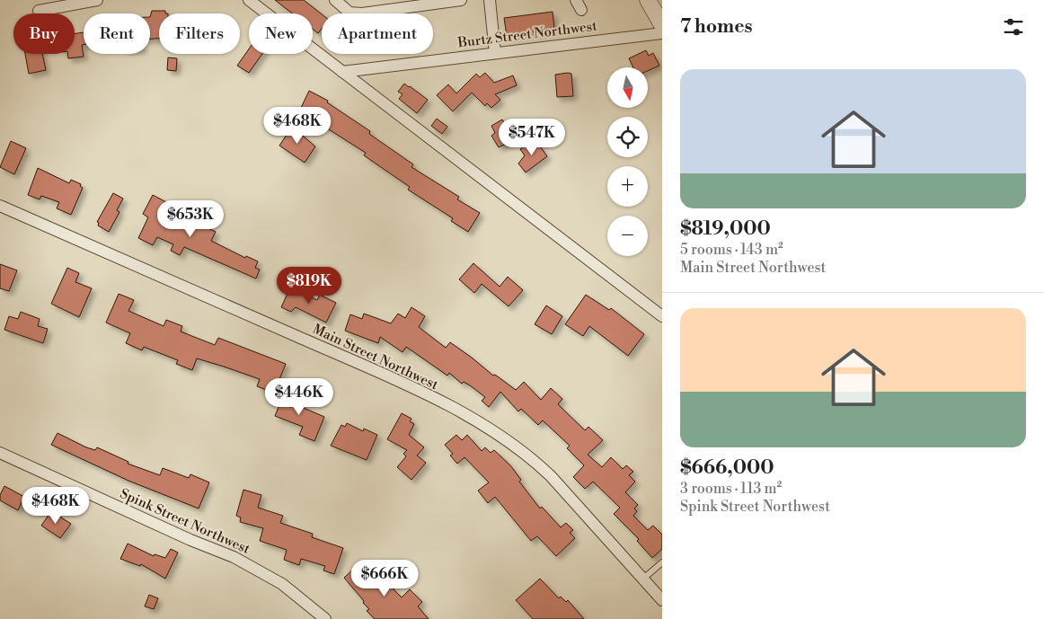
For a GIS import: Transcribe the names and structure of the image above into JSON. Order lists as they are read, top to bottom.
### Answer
{
  "streets": {
    "street": ["Burtz Street Northwest", "Main Street Northwest", "Spink Street Northwest"]
  },
  "north": "bottom",
  "page": {
    "heading": "7 homes",
    "chip": [
      "Buy",
      "Rent",
      "Filters",
      "New",
      "Apartment"
    ],
    "list": [
      {
        "name": "$819,000",
        "note": "5 rooms · 143 m² · Main Street Northwest"
      },
      {
        "name": "$666,000",
        "note": "3 rooms · 113 m² · Spink Street Northwest"
      }
    ],
    "map_buttons": ["+", "−"],
    "price": [
      "$468K",
      "$547K",
      "$653K",
      "$819K",
      "$446K",
      "$468K",
      "$666K"
    ]
  }
}
